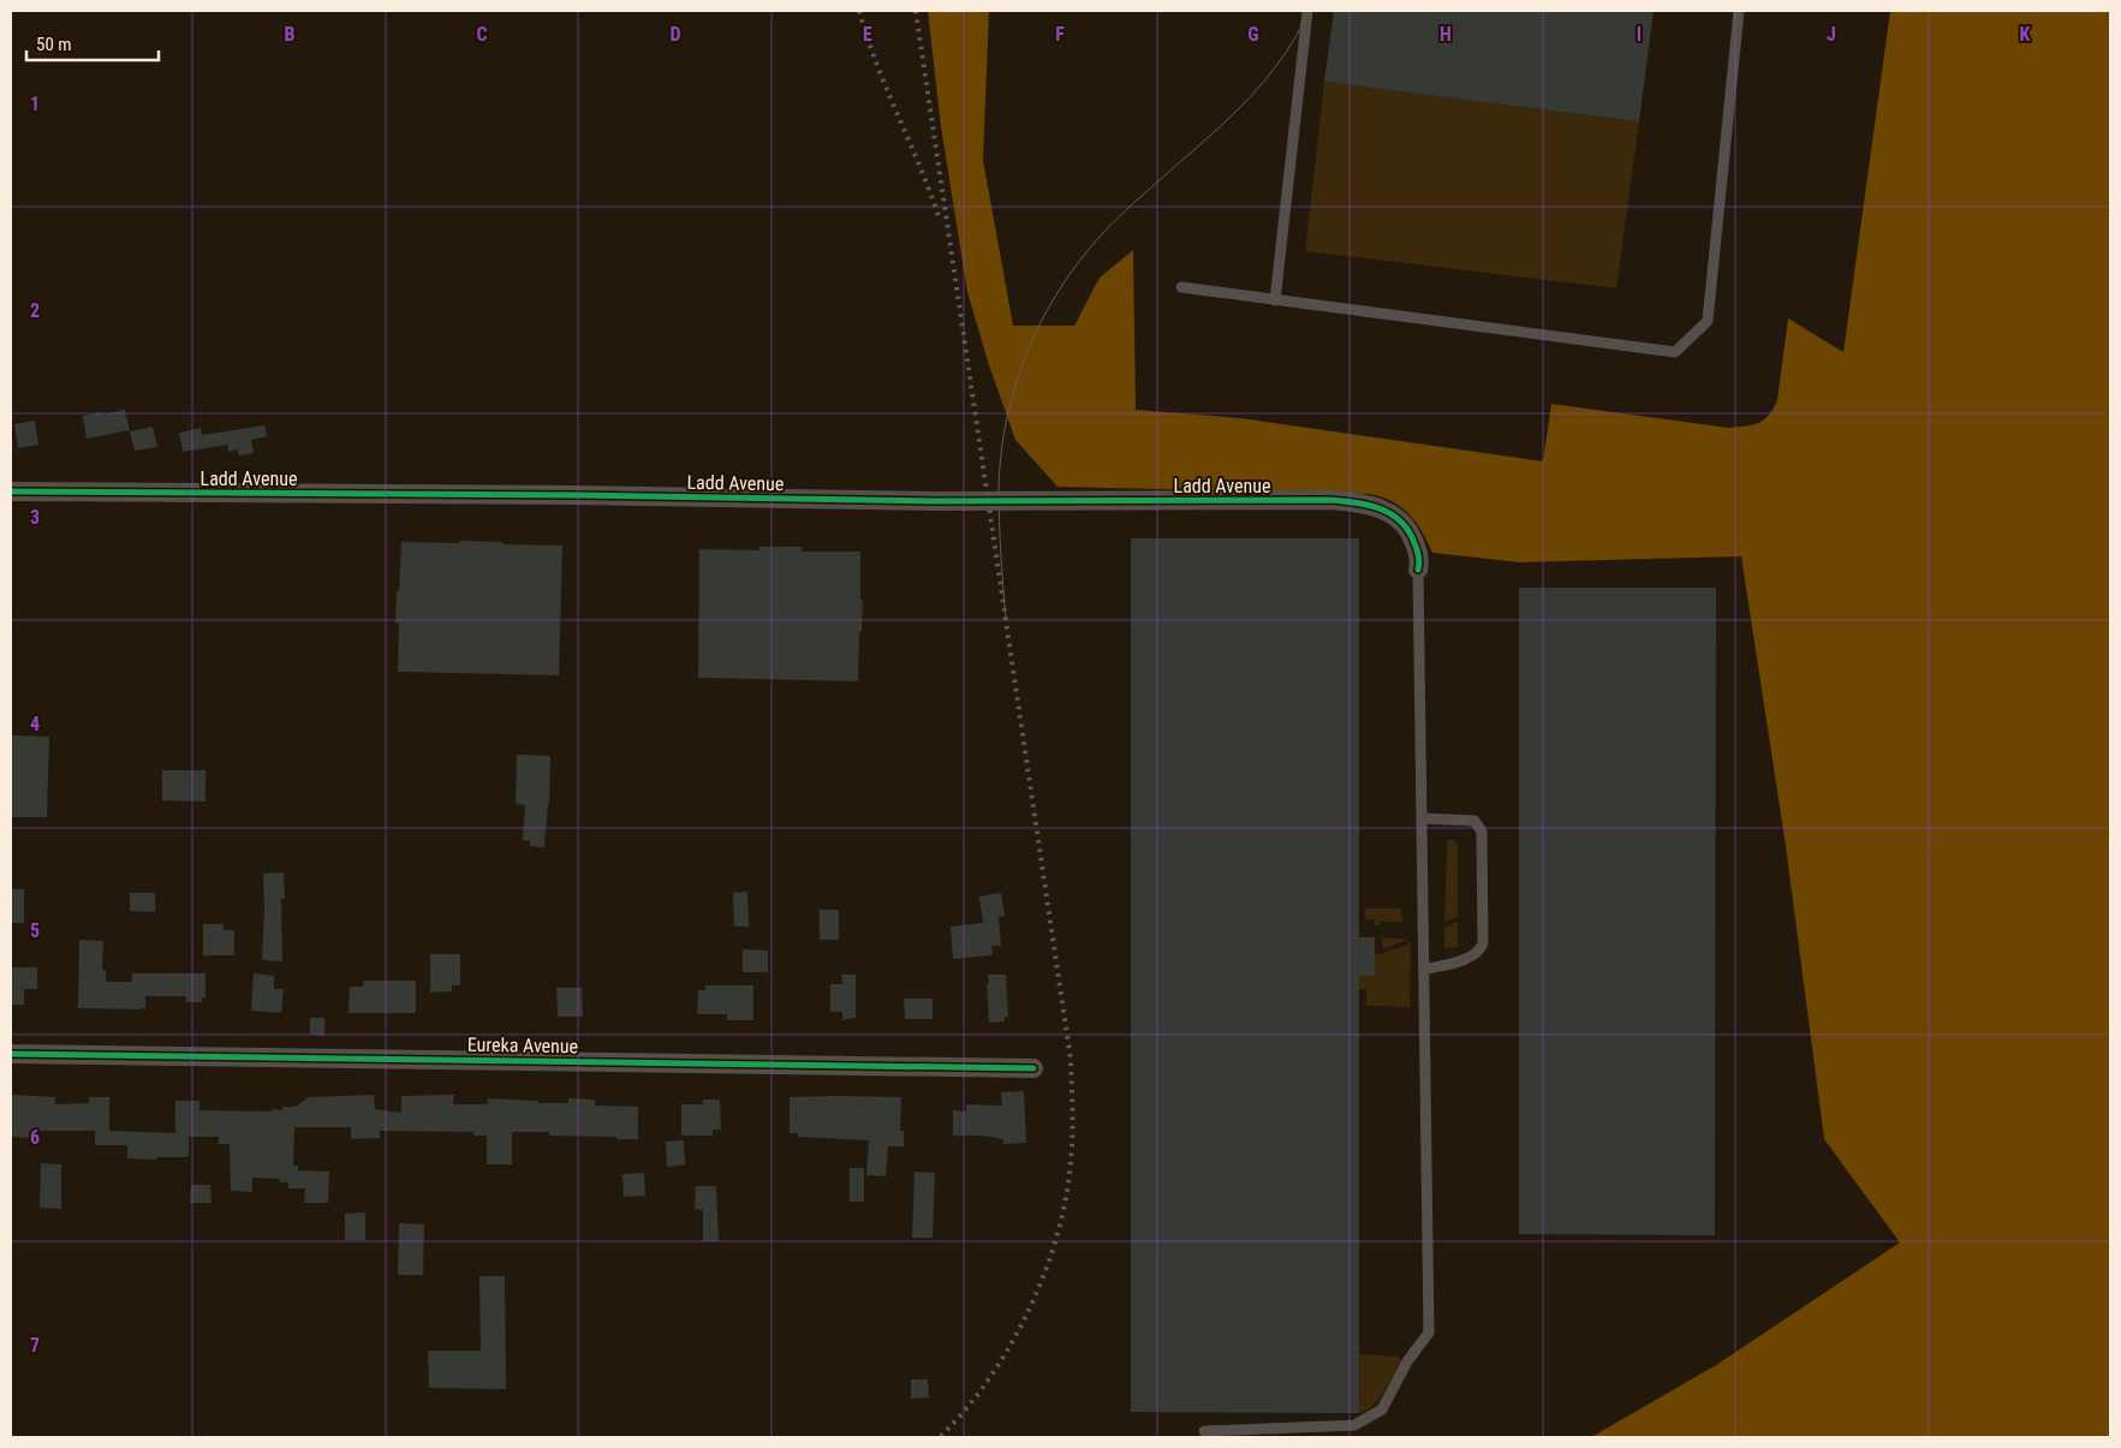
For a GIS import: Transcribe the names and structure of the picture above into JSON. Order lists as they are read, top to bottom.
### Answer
{
  "streets": {
    "street": ["Ladd Avenue", "Eureka Avenue"]
  },
  "scale_bar": "50 m",
  "grid": {
    "columns": [
      "B",
      "C",
      "D",
      "E",
      "F",
      "G",
      "H",
      "I",
      "J",
      "K"
    ],
    "rows": [
      "1",
      "2",
      "3",
      "4",
      "5",
      "6",
      "7"
    ]
  }
}
